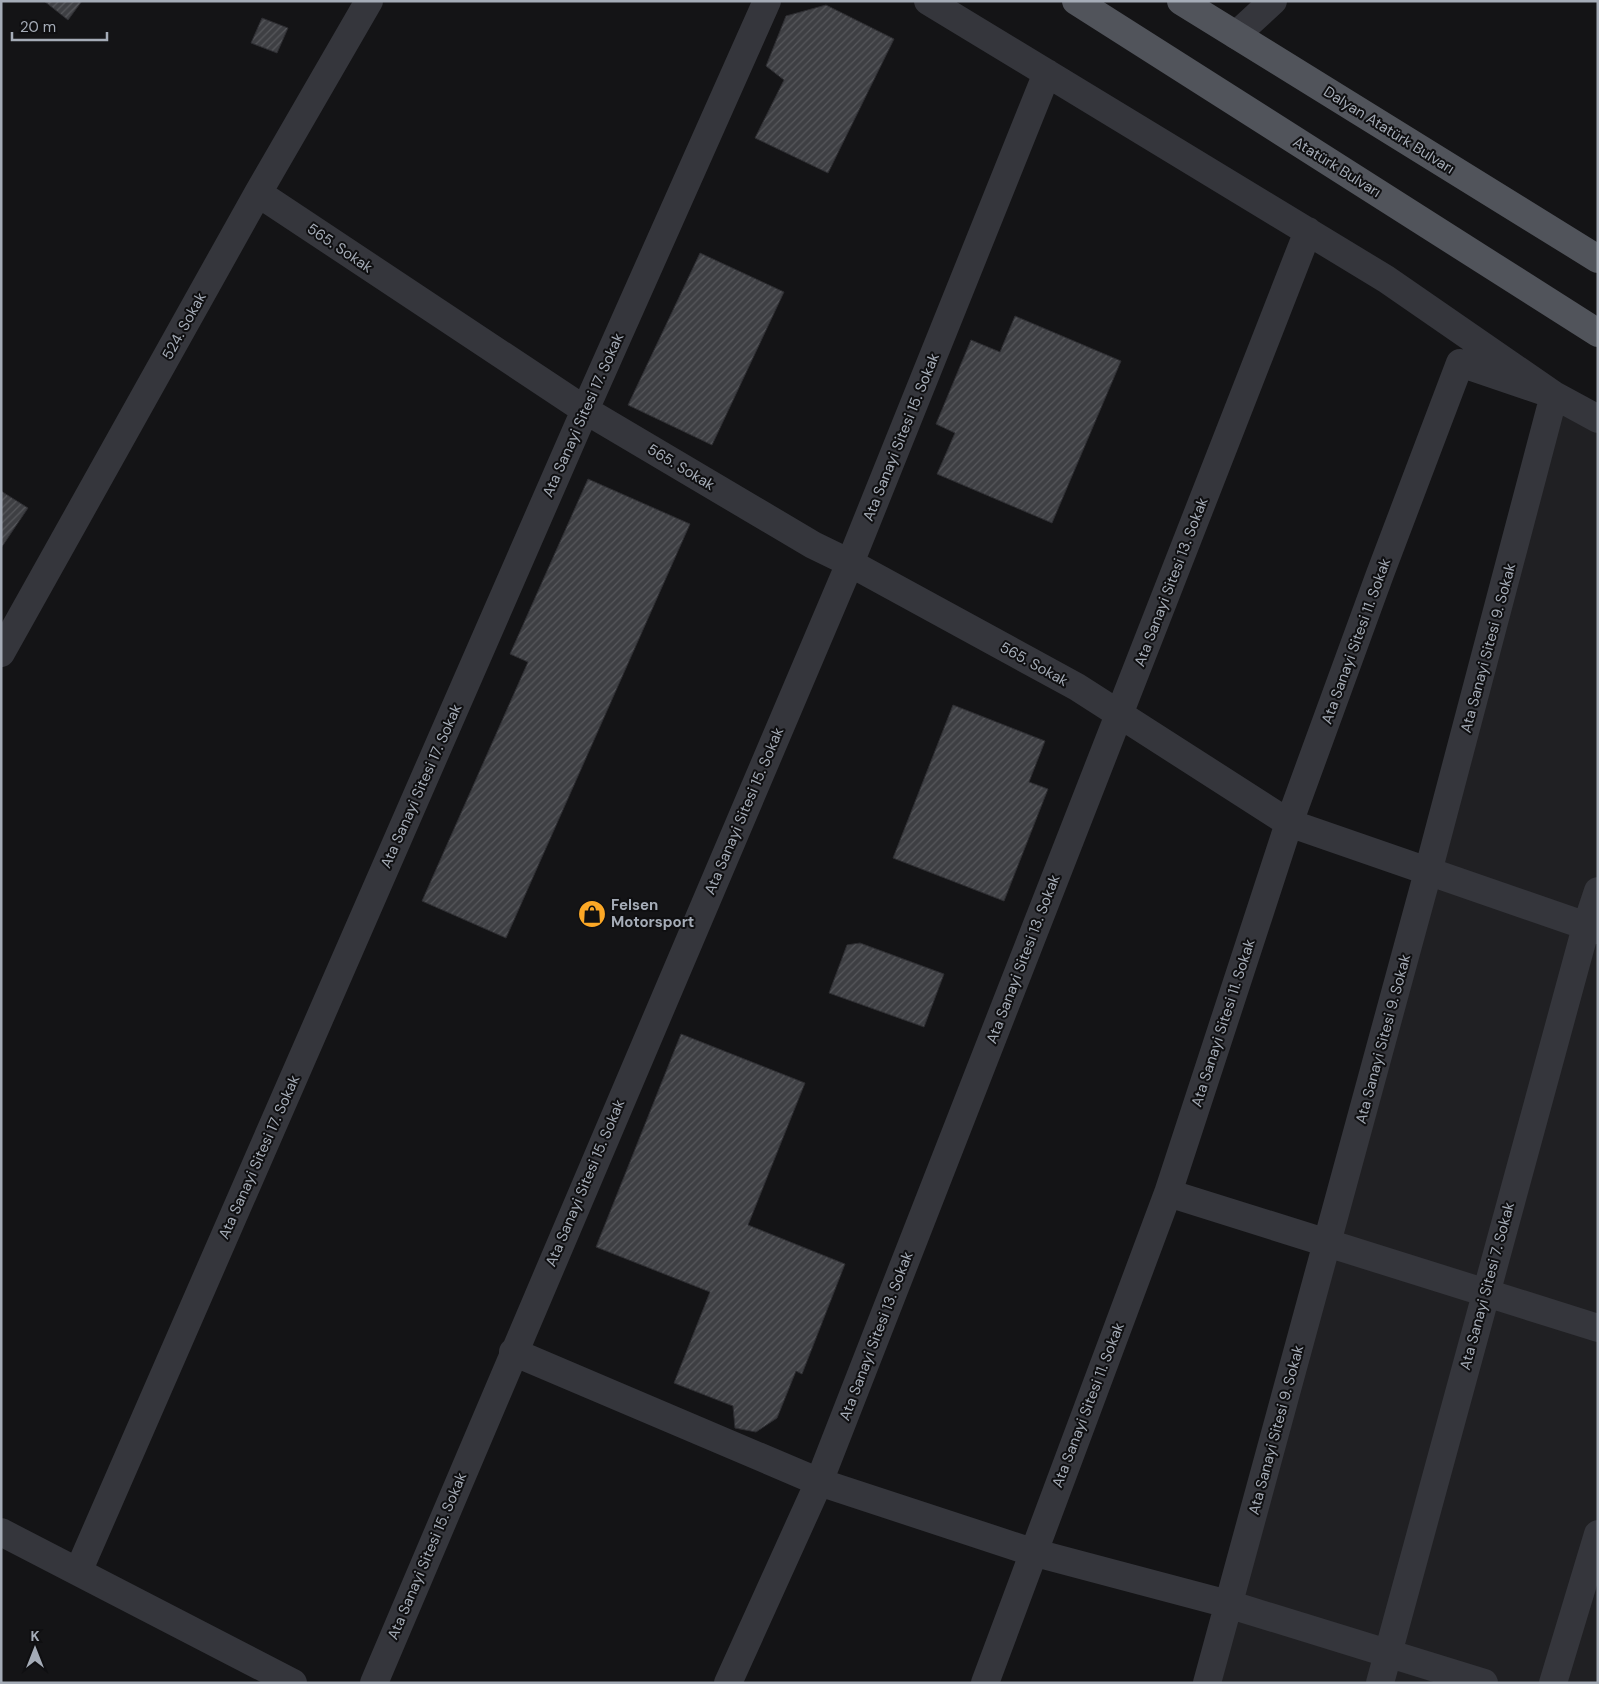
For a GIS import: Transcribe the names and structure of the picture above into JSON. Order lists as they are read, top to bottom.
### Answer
{
  "streets": {
    "main road": ["Dalyan Atatürk Bulvarı", "Atatürk Bulvarı"],
    "street": [
      "565. Sokak",
      "524. Sokak",
      "Ata Sanayi Sitesi 17. Sokak",
      "Ata Sanayi Sitesi 15. Sokak",
      "Ata Sanayi Sitesi 13. Sokak",
      "Ata Sanayi Sitesi 11. Sokak",
      "Ata Sanayi Sitesi 9. Sokak",
      "Ata Sanayi Sitesi 7. Sokak"
    ]
  },
  "crossings": [
    ["565. Sokak", "524. Sokak"],
    ["565. Sokak", "Ata Sanayi Sitesi 17. Sokak"],
    ["565. Sokak", "Ata Sanayi Sitesi 15. Sokak"],
    ["565. Sokak", "Ata Sanayi Sitesi 13. Sokak"],
    ["565. Sokak", "Ata Sanayi Sitesi 11. Sokak"],
    ["565. Sokak", "Ata Sanayi Sitesi 9. Sokak"],
    ["565. Sokak", "Ata Sanayi Sitesi 7. Sokak"],
    ["Ata Sanayi Sitesi 11. Sokak", "Ata Sanayi Sitesi 9. Sokak"]
  ],
  "places": {
    "shop": ["Felsen Motorsport"]
  },
  "scale_bar": "20 m",
  "north": "top"
}
